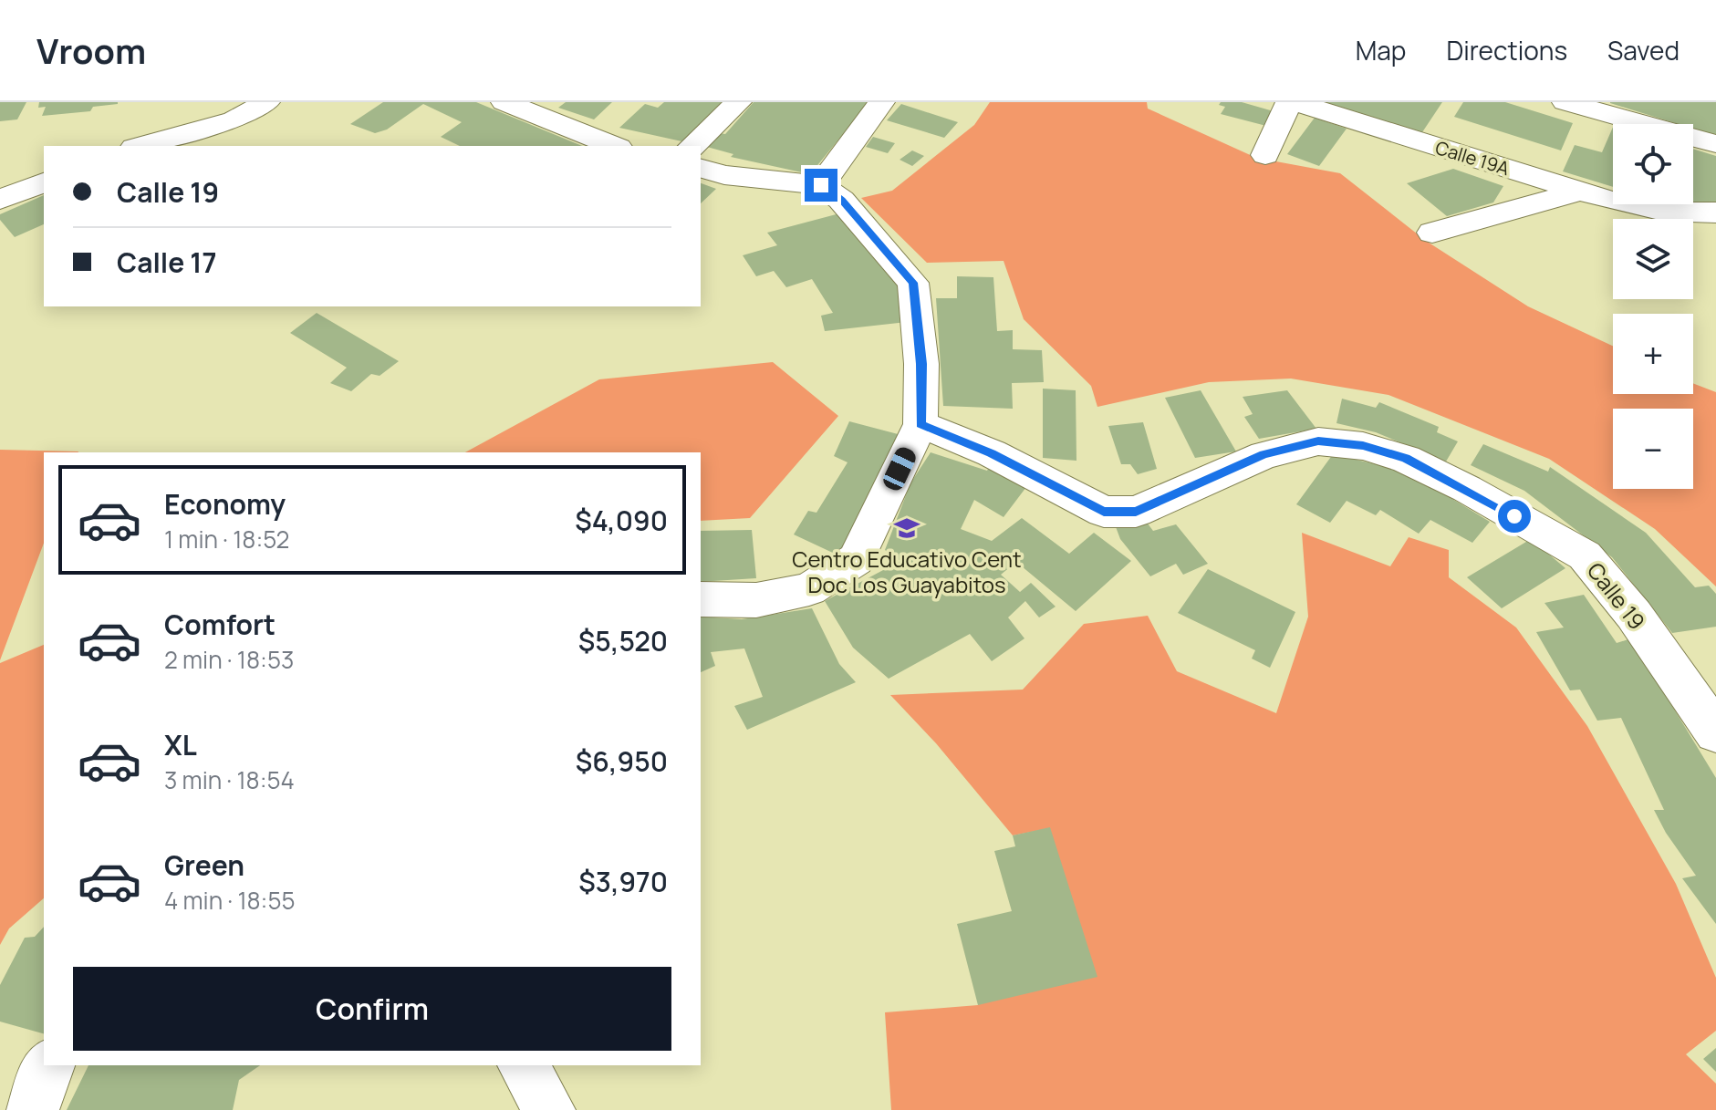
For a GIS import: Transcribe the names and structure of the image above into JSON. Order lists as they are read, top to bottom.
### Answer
{
  "streets": {
    "street": ["Calle 19A", "Calle 19"]
  },
  "places": {
    "school or university": ["Centro Educativo Cent Doc Los Guayabitos"]
  },
  "page": {
    "header": "Vroom",
    "nav": ["Map", "Directions", "Saved"],
    "map_buttons": ["+", "−"],
    "banner": ["Calle 19", "Calle 17"],
    "list": [
      {
        "name": "Economy",
        "note": "1 min · 18:52",
        "value": "$4,090"
      },
      {
        "name": "Comfort",
        "note": "2 min · 18:53",
        "value": "$5,520"
      },
      {
        "name": "XL",
        "note": "3 min · 18:54",
        "value": "$6,950"
      },
      {
        "name": "Green",
        "note": "4 min · 18:55",
        "value": "$3,970"
      }
    ],
    "buttons": "Confirm"
  }
}
